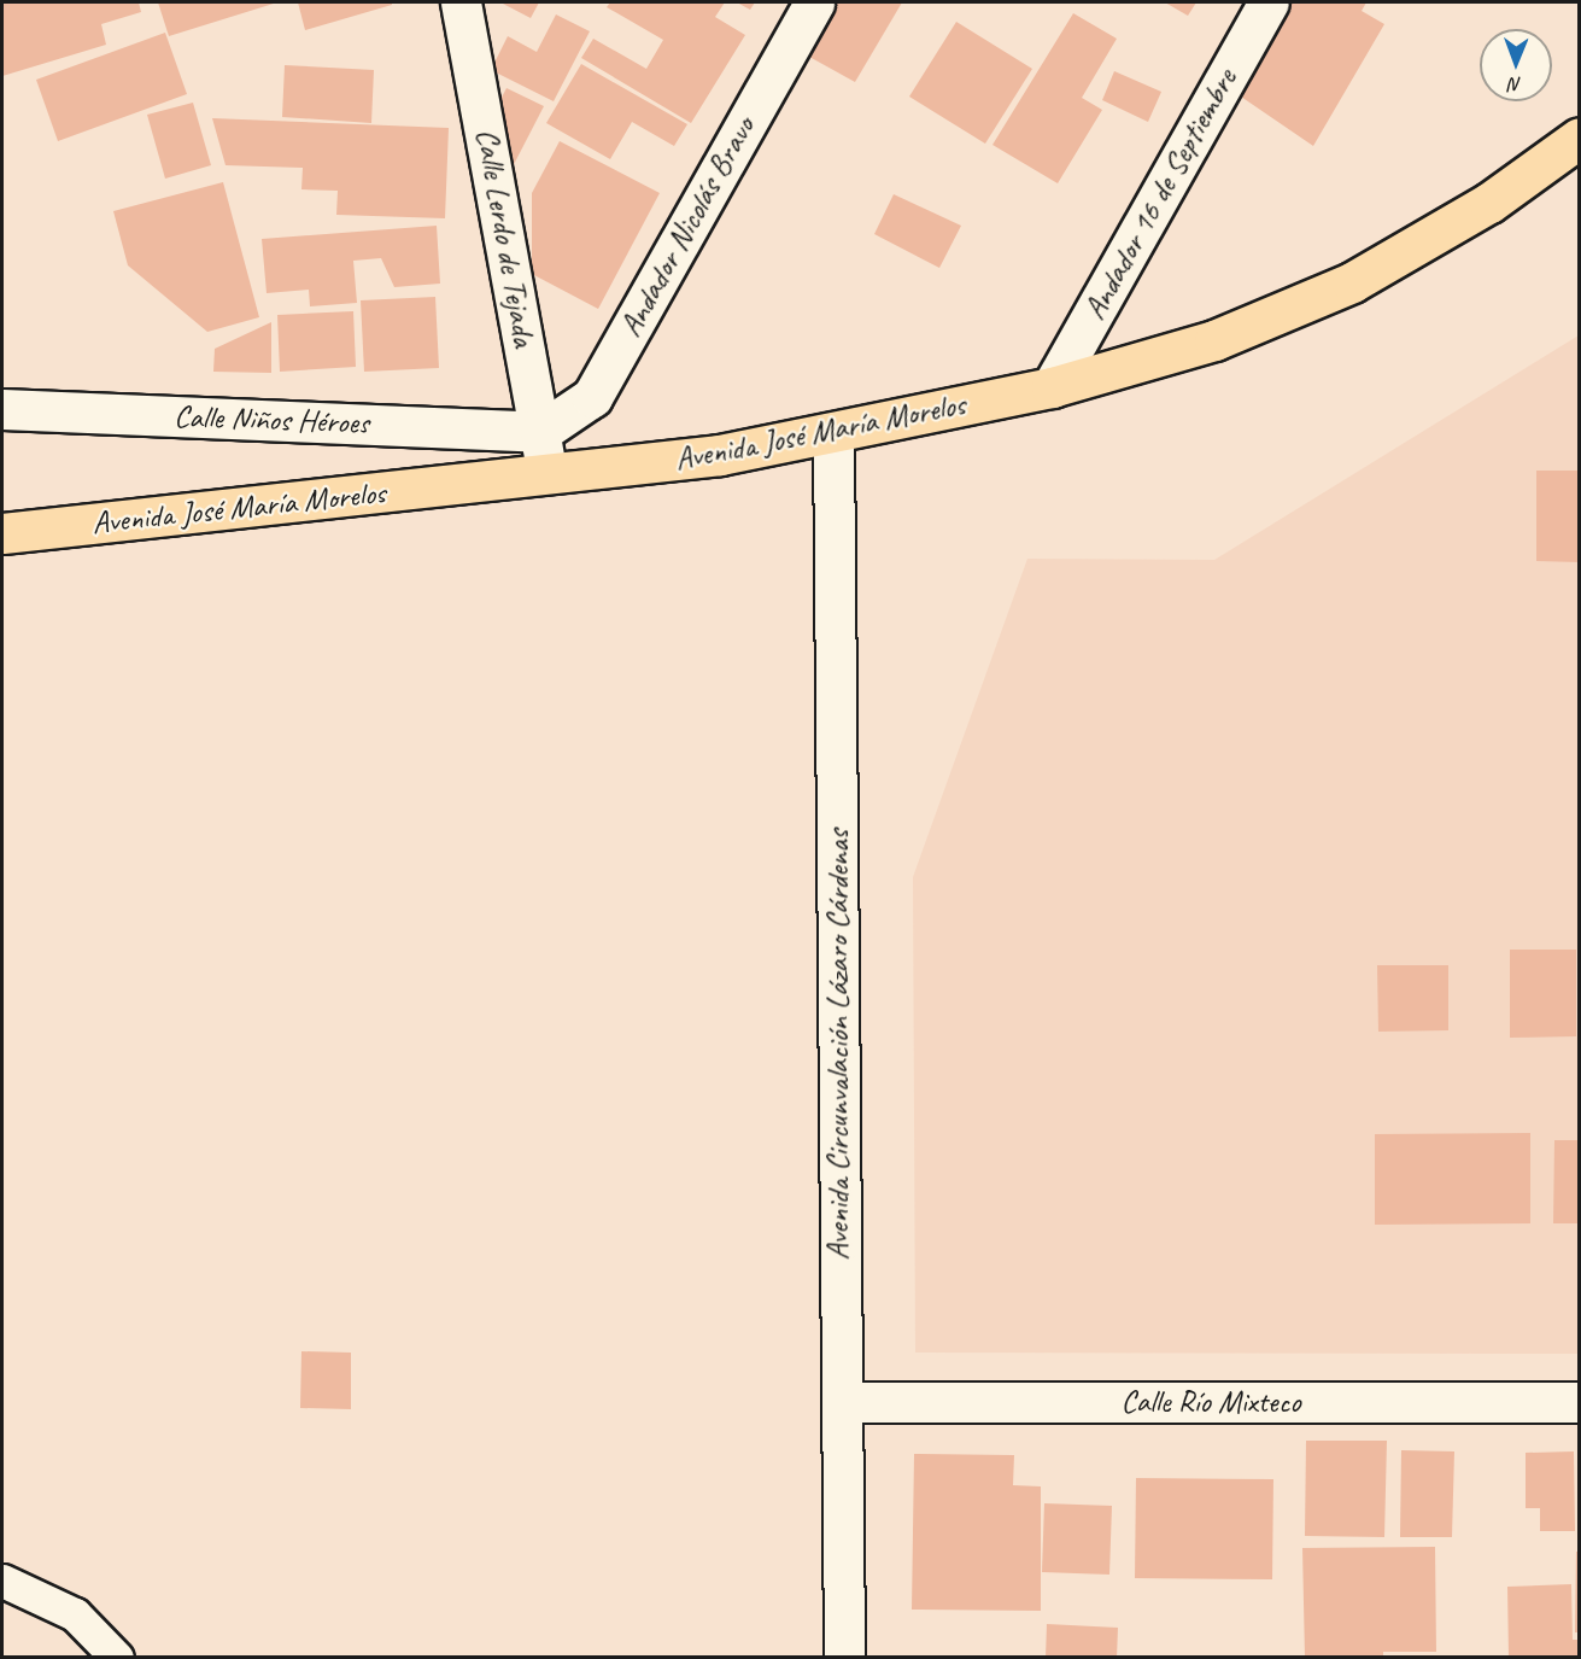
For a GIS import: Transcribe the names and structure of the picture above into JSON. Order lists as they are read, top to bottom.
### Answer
{
  "streets": {
    "main road": ["Avenida José María Morelos"],
    "street": [
      "Andador 16 de Septiembre",
      "Andador Nicolás Bravo",
      "Calle Lerdo de Tejada",
      "Calle Niños Héroes",
      "Avenida Circunvalación Lázaro Cárdenas",
      "Calle Río Mixteco"
    ]
  },
  "crossings": [
    ["Andador 16 de Septiembre", "Avenida José María Morelos"],
    ["Andador Nicolás Bravo", "Calle Lerdo de Tejada"],
    ["Andador Nicolás Bravo", "Calle Niños Héroes"],
    ["Calle Lerdo de Tejada", "Calle Niños Héroes"],
    ["Calle Lerdo de Tejada", "Avenida José María Morelos"],
    ["Avenida José María Morelos", "Avenida Circunvalación Lázaro Cárdenas"],
    ["Avenida Circunvalación Lázaro Cárdenas", "Calle Río Mixteco"]
  ],
  "north": "bottom"
}
